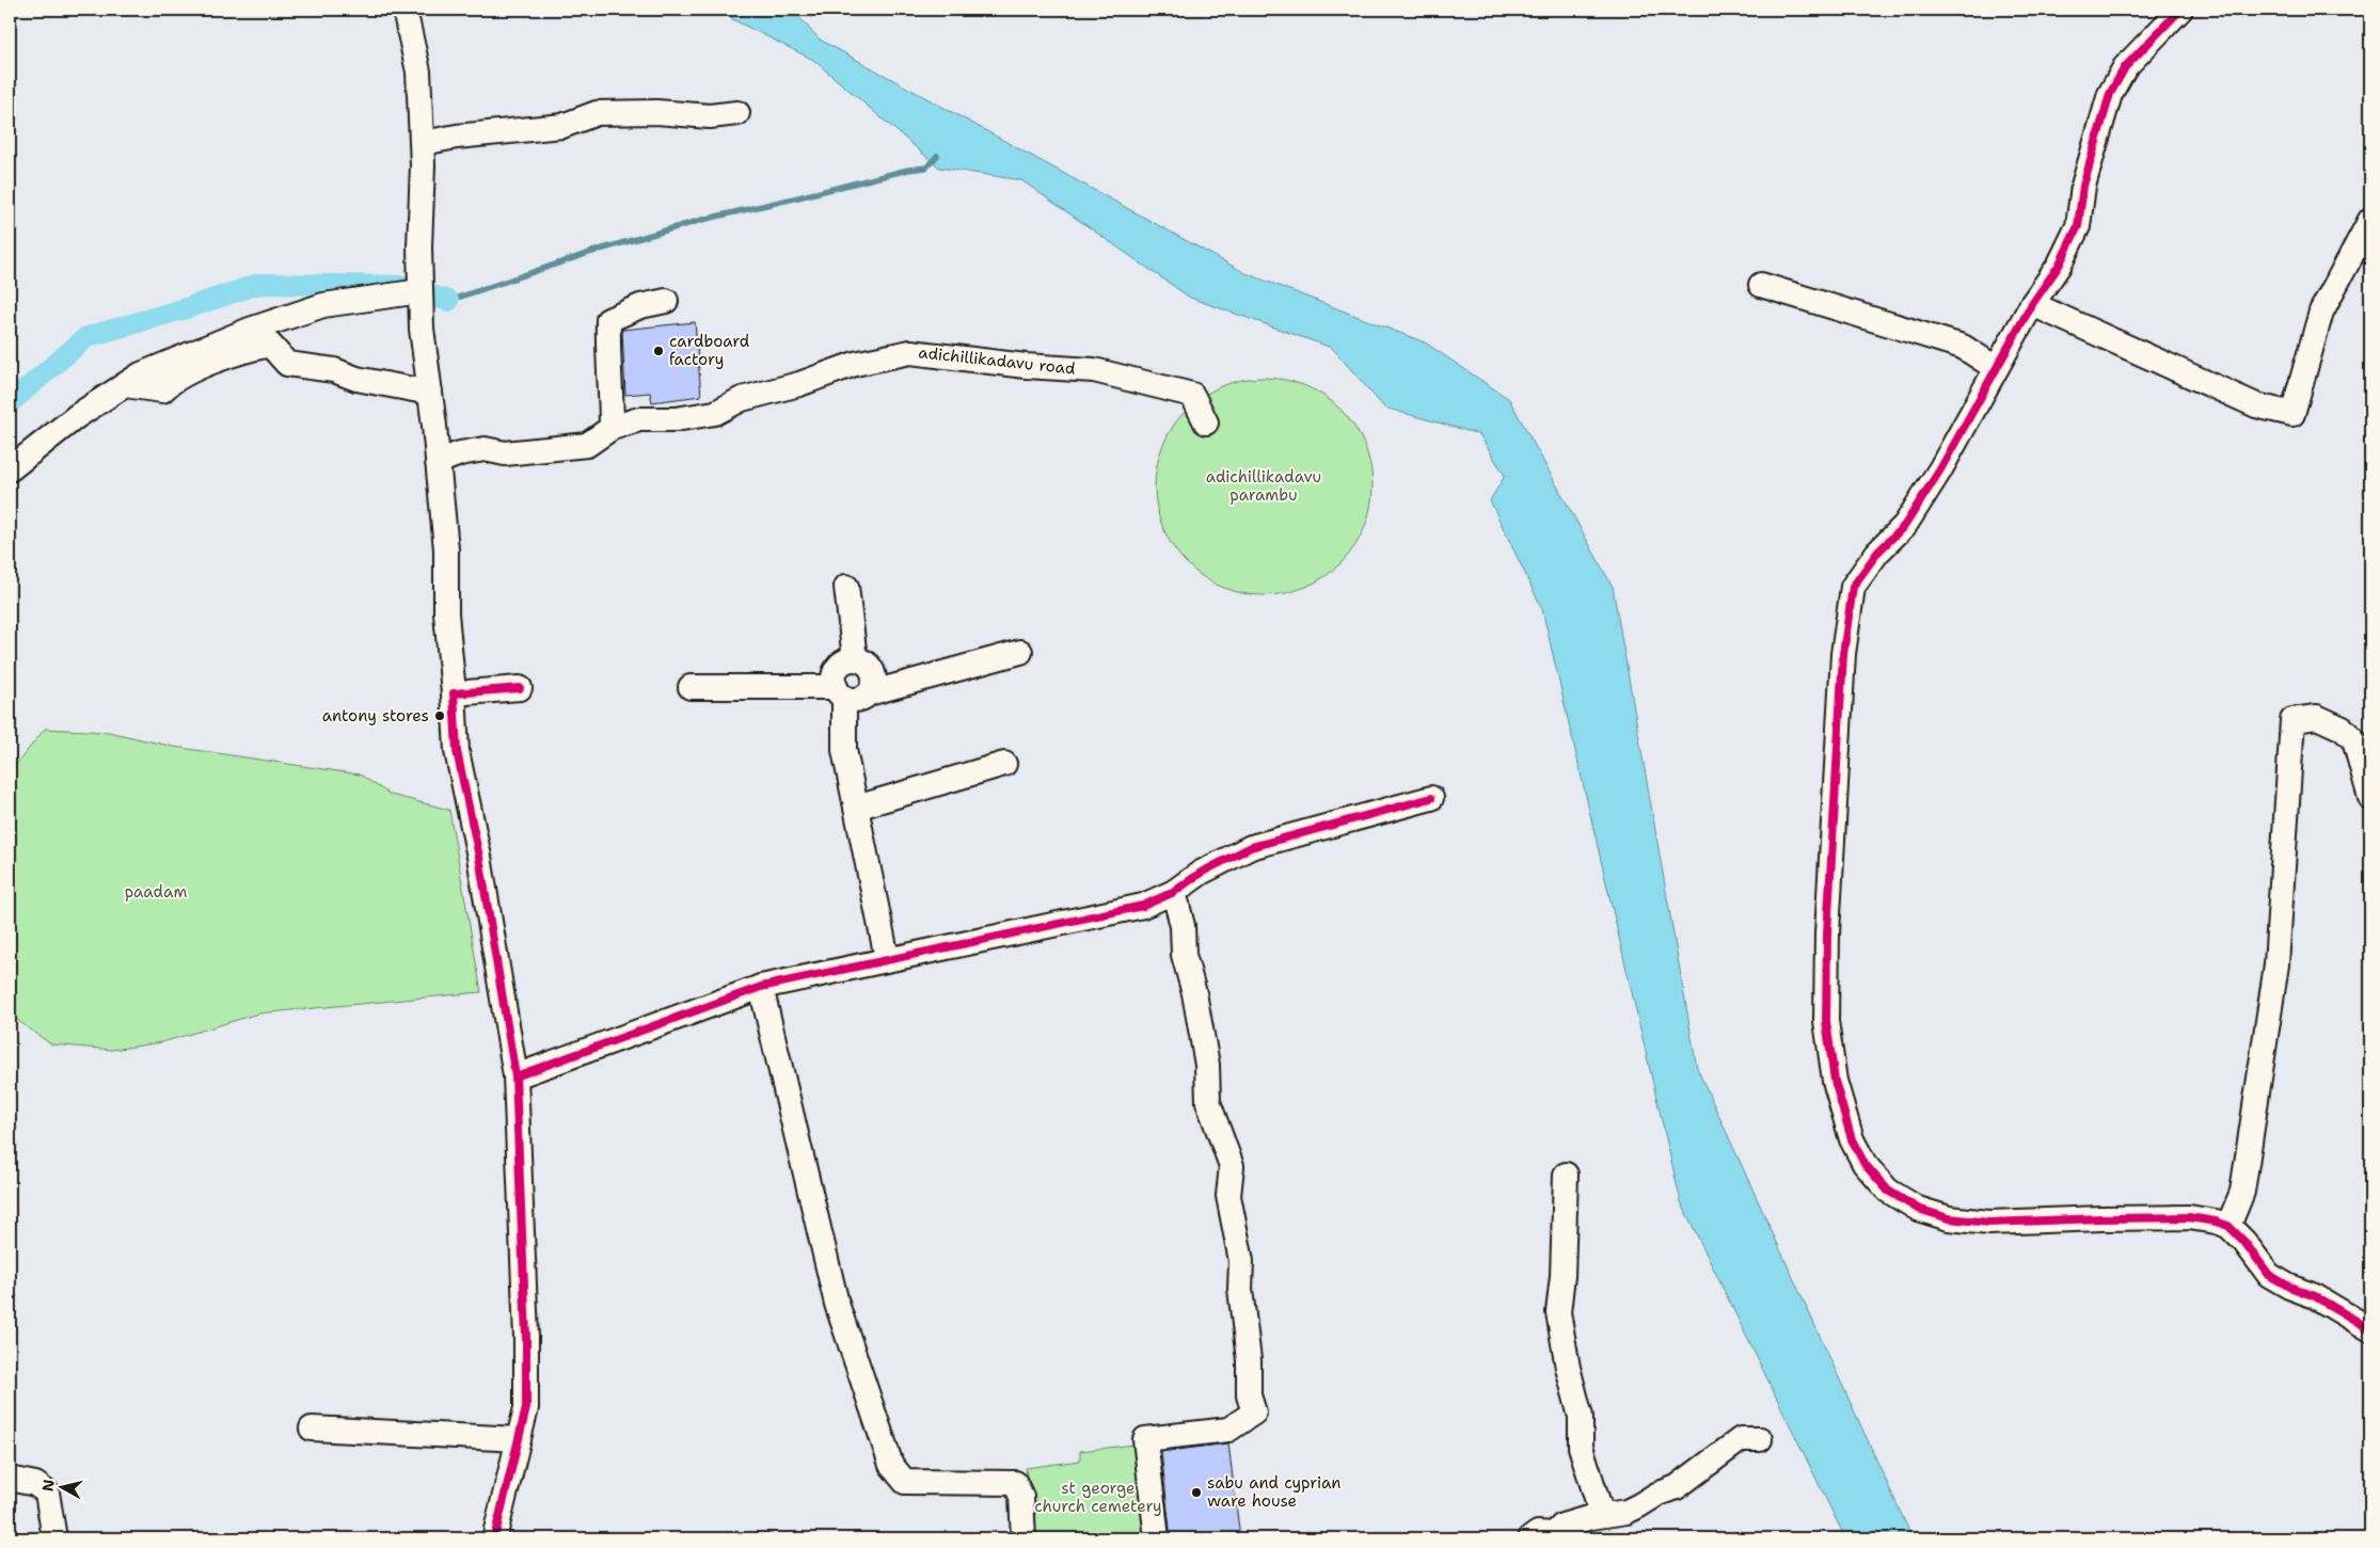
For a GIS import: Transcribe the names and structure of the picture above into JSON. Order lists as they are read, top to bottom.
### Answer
{
  "streets": {
    "street": ["adichillikadavu road"]
  },
  "parks": ["adichillikadavu parambu", "paadam", "st george church cemetery"],
  "places": ["cardboard factory", "antony stores", "sabu and cyprian ware house"],
  "north": "left"
}
